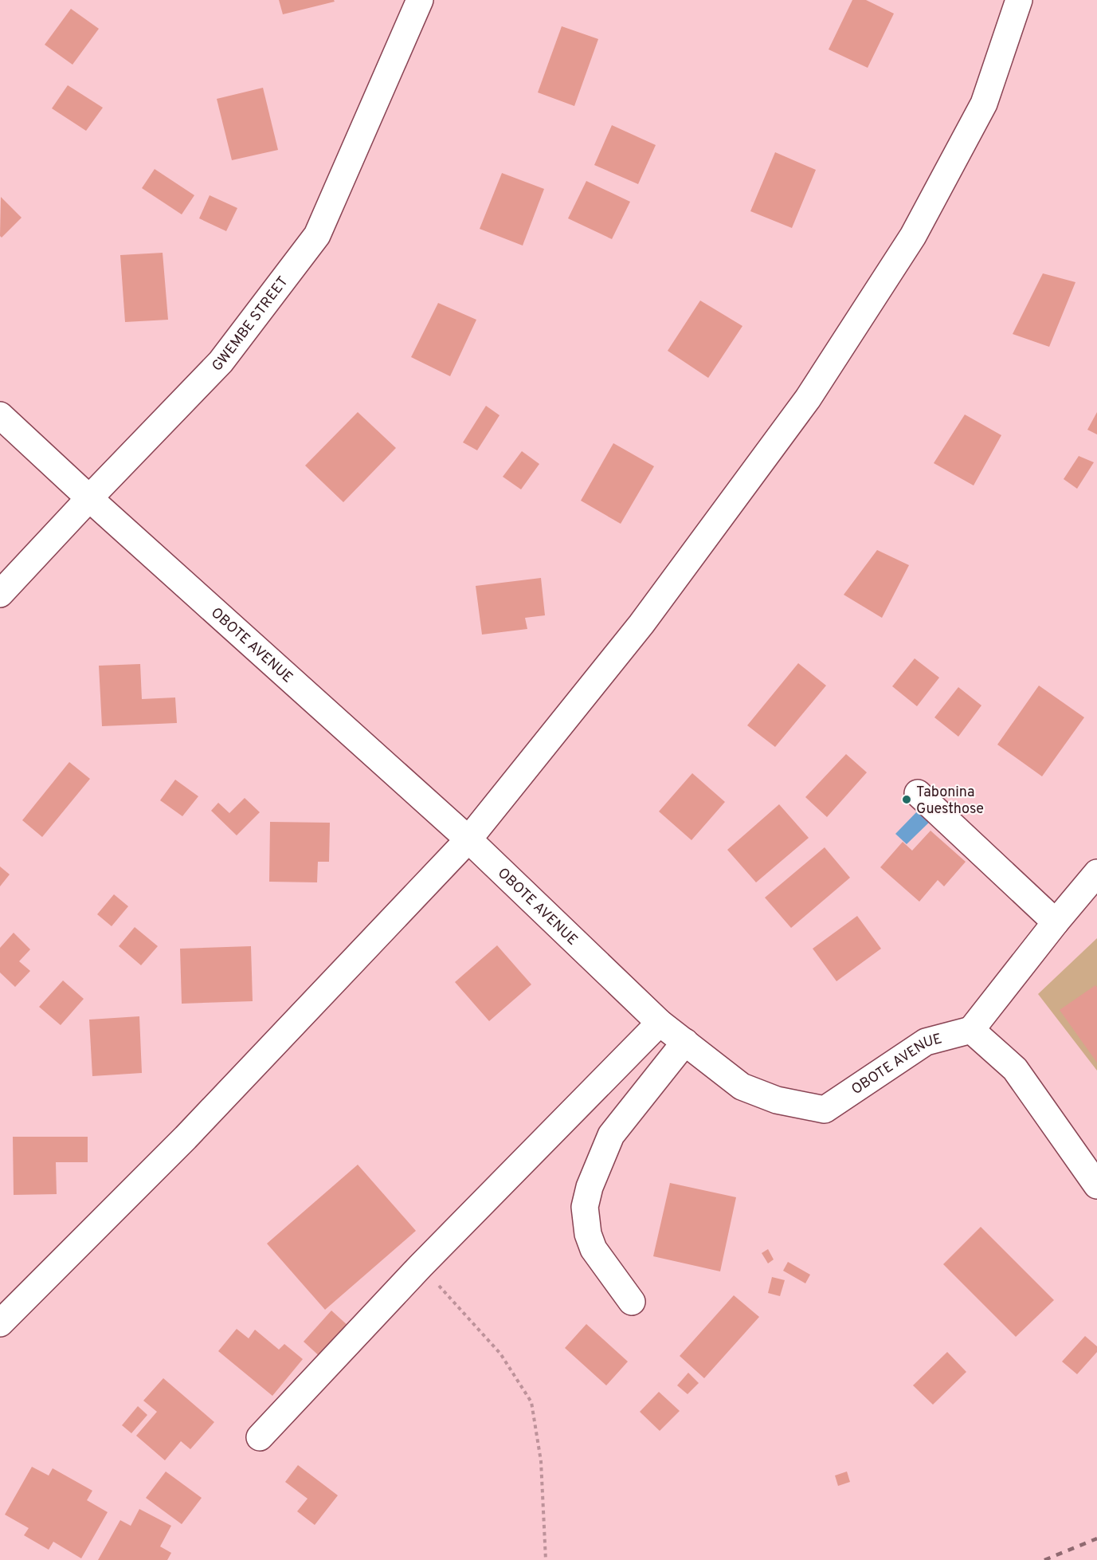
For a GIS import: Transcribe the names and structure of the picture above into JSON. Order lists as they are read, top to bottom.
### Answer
{
  "streets": {
    "street": ["GWEMBE STREET", "OBOTE AVENUE"]
  },
  "crossings": [
    ["GWEMBE STREET", "OBOTE AVENUE"]
  ],
  "places": ["Tabonina Guesthose"]
}
